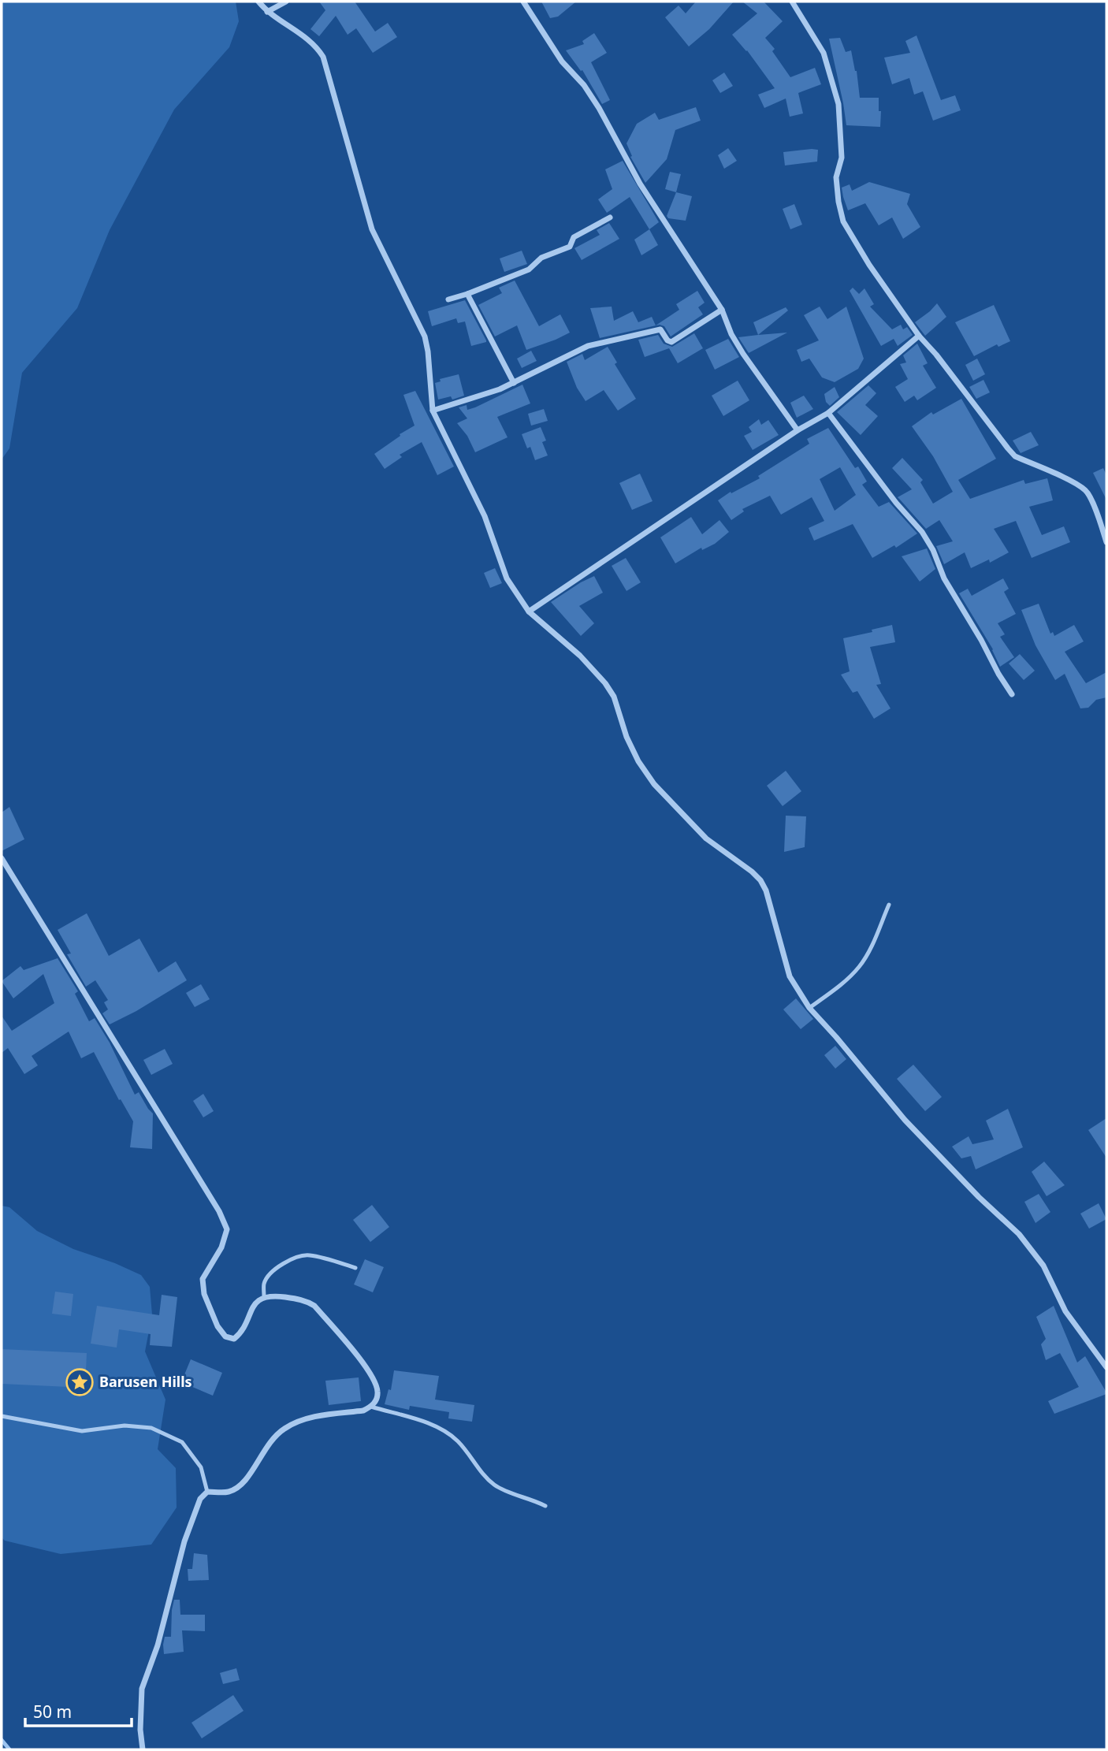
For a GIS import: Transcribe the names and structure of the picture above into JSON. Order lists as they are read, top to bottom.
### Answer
{
  "places": {
    "place": ["Barusen Hills"]
  },
  "scale_bar": "50 m"
}
